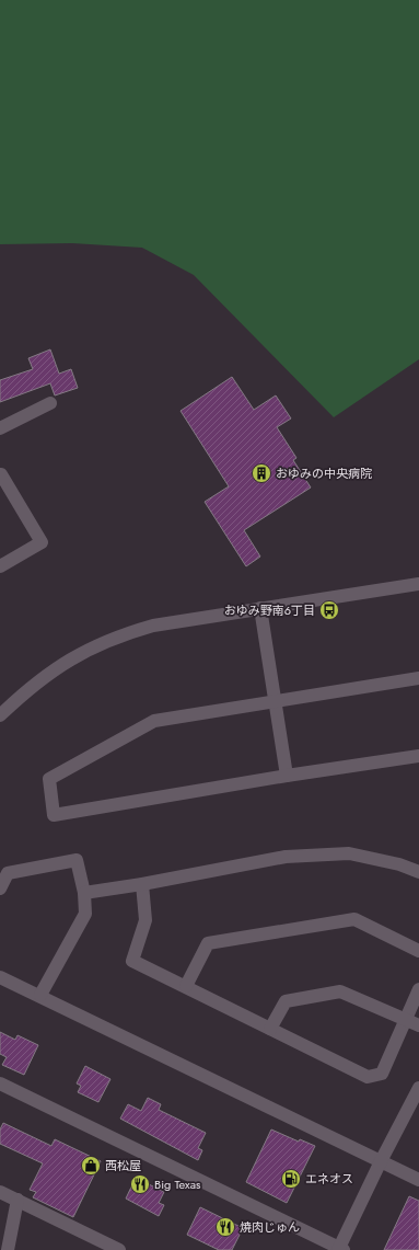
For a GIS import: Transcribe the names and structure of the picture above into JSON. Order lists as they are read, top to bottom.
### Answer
{
  "places": {
    "building": ["おゆみの中央病院"],
    "bus stop": ["おゆみ野南6丁目"],
    "shop": ["西松屋"],
    "fuel station": ["エネオス"],
    "restaurant": ["Big Texas", "焼肉じゅん"]
  }
}
